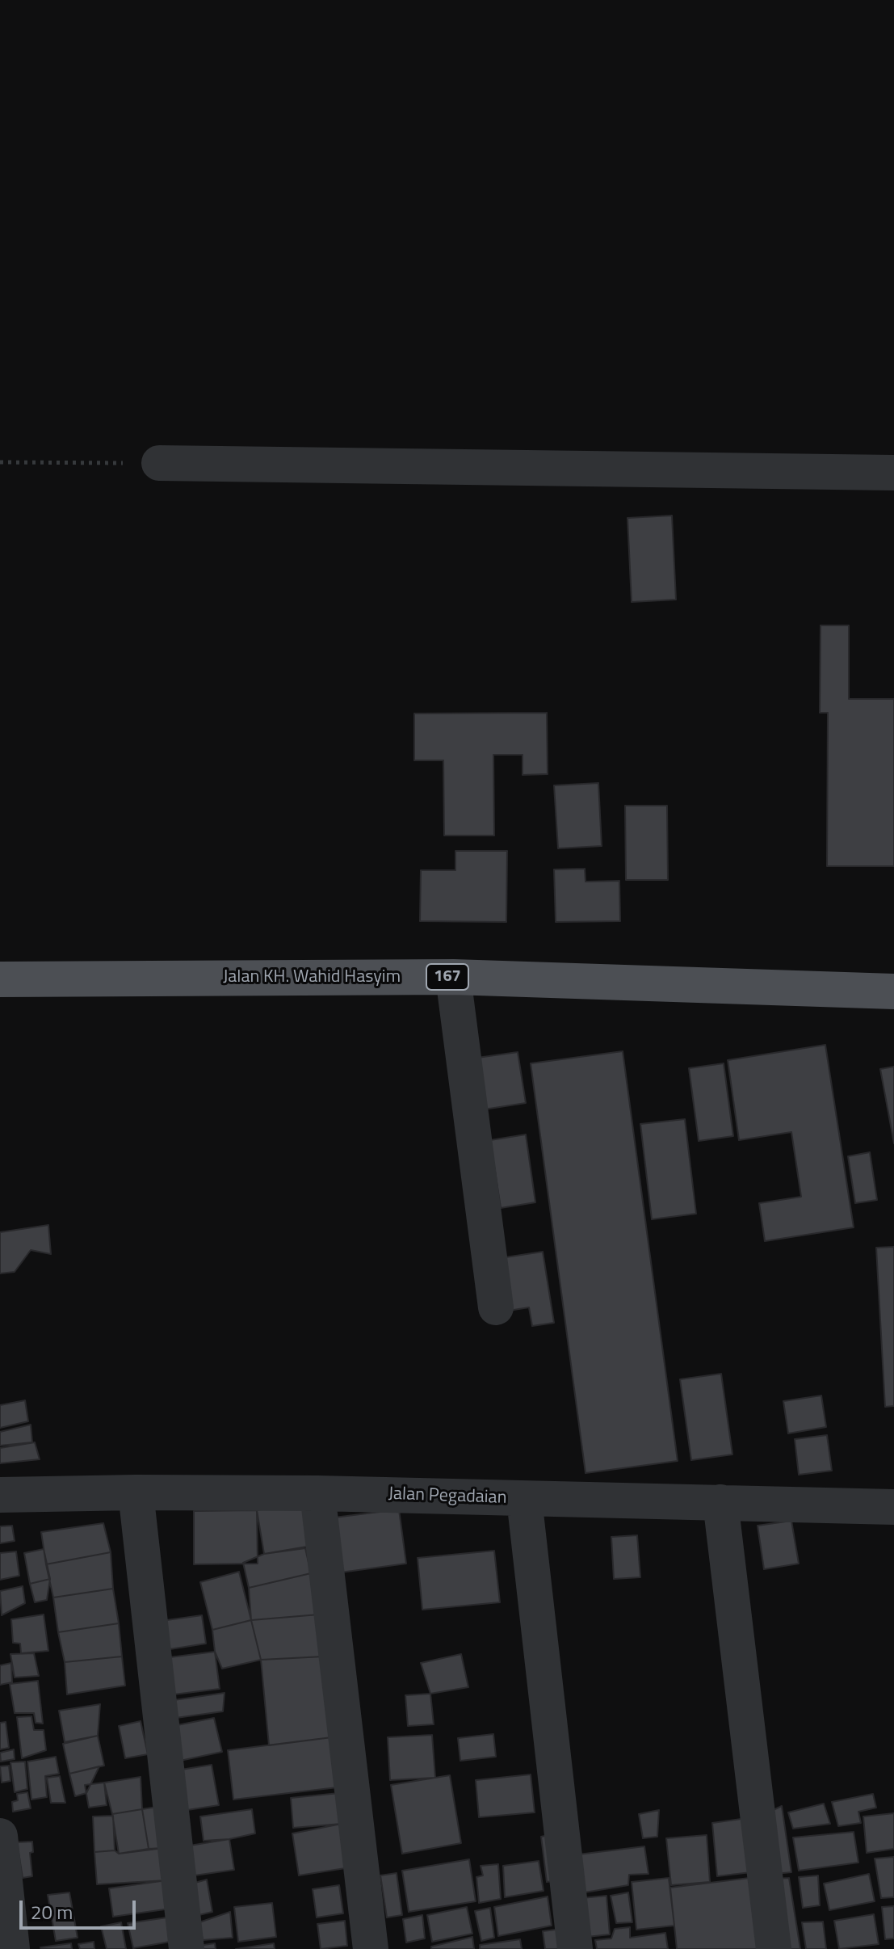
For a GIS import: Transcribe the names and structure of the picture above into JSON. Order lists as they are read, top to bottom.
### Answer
{
  "streets": {
    "main road": ["167", "Jalan KH. Wahid Hasyim"],
    "street": ["Jalan Pegadaian"]
  },
  "scale_bar": "20 m"
}
